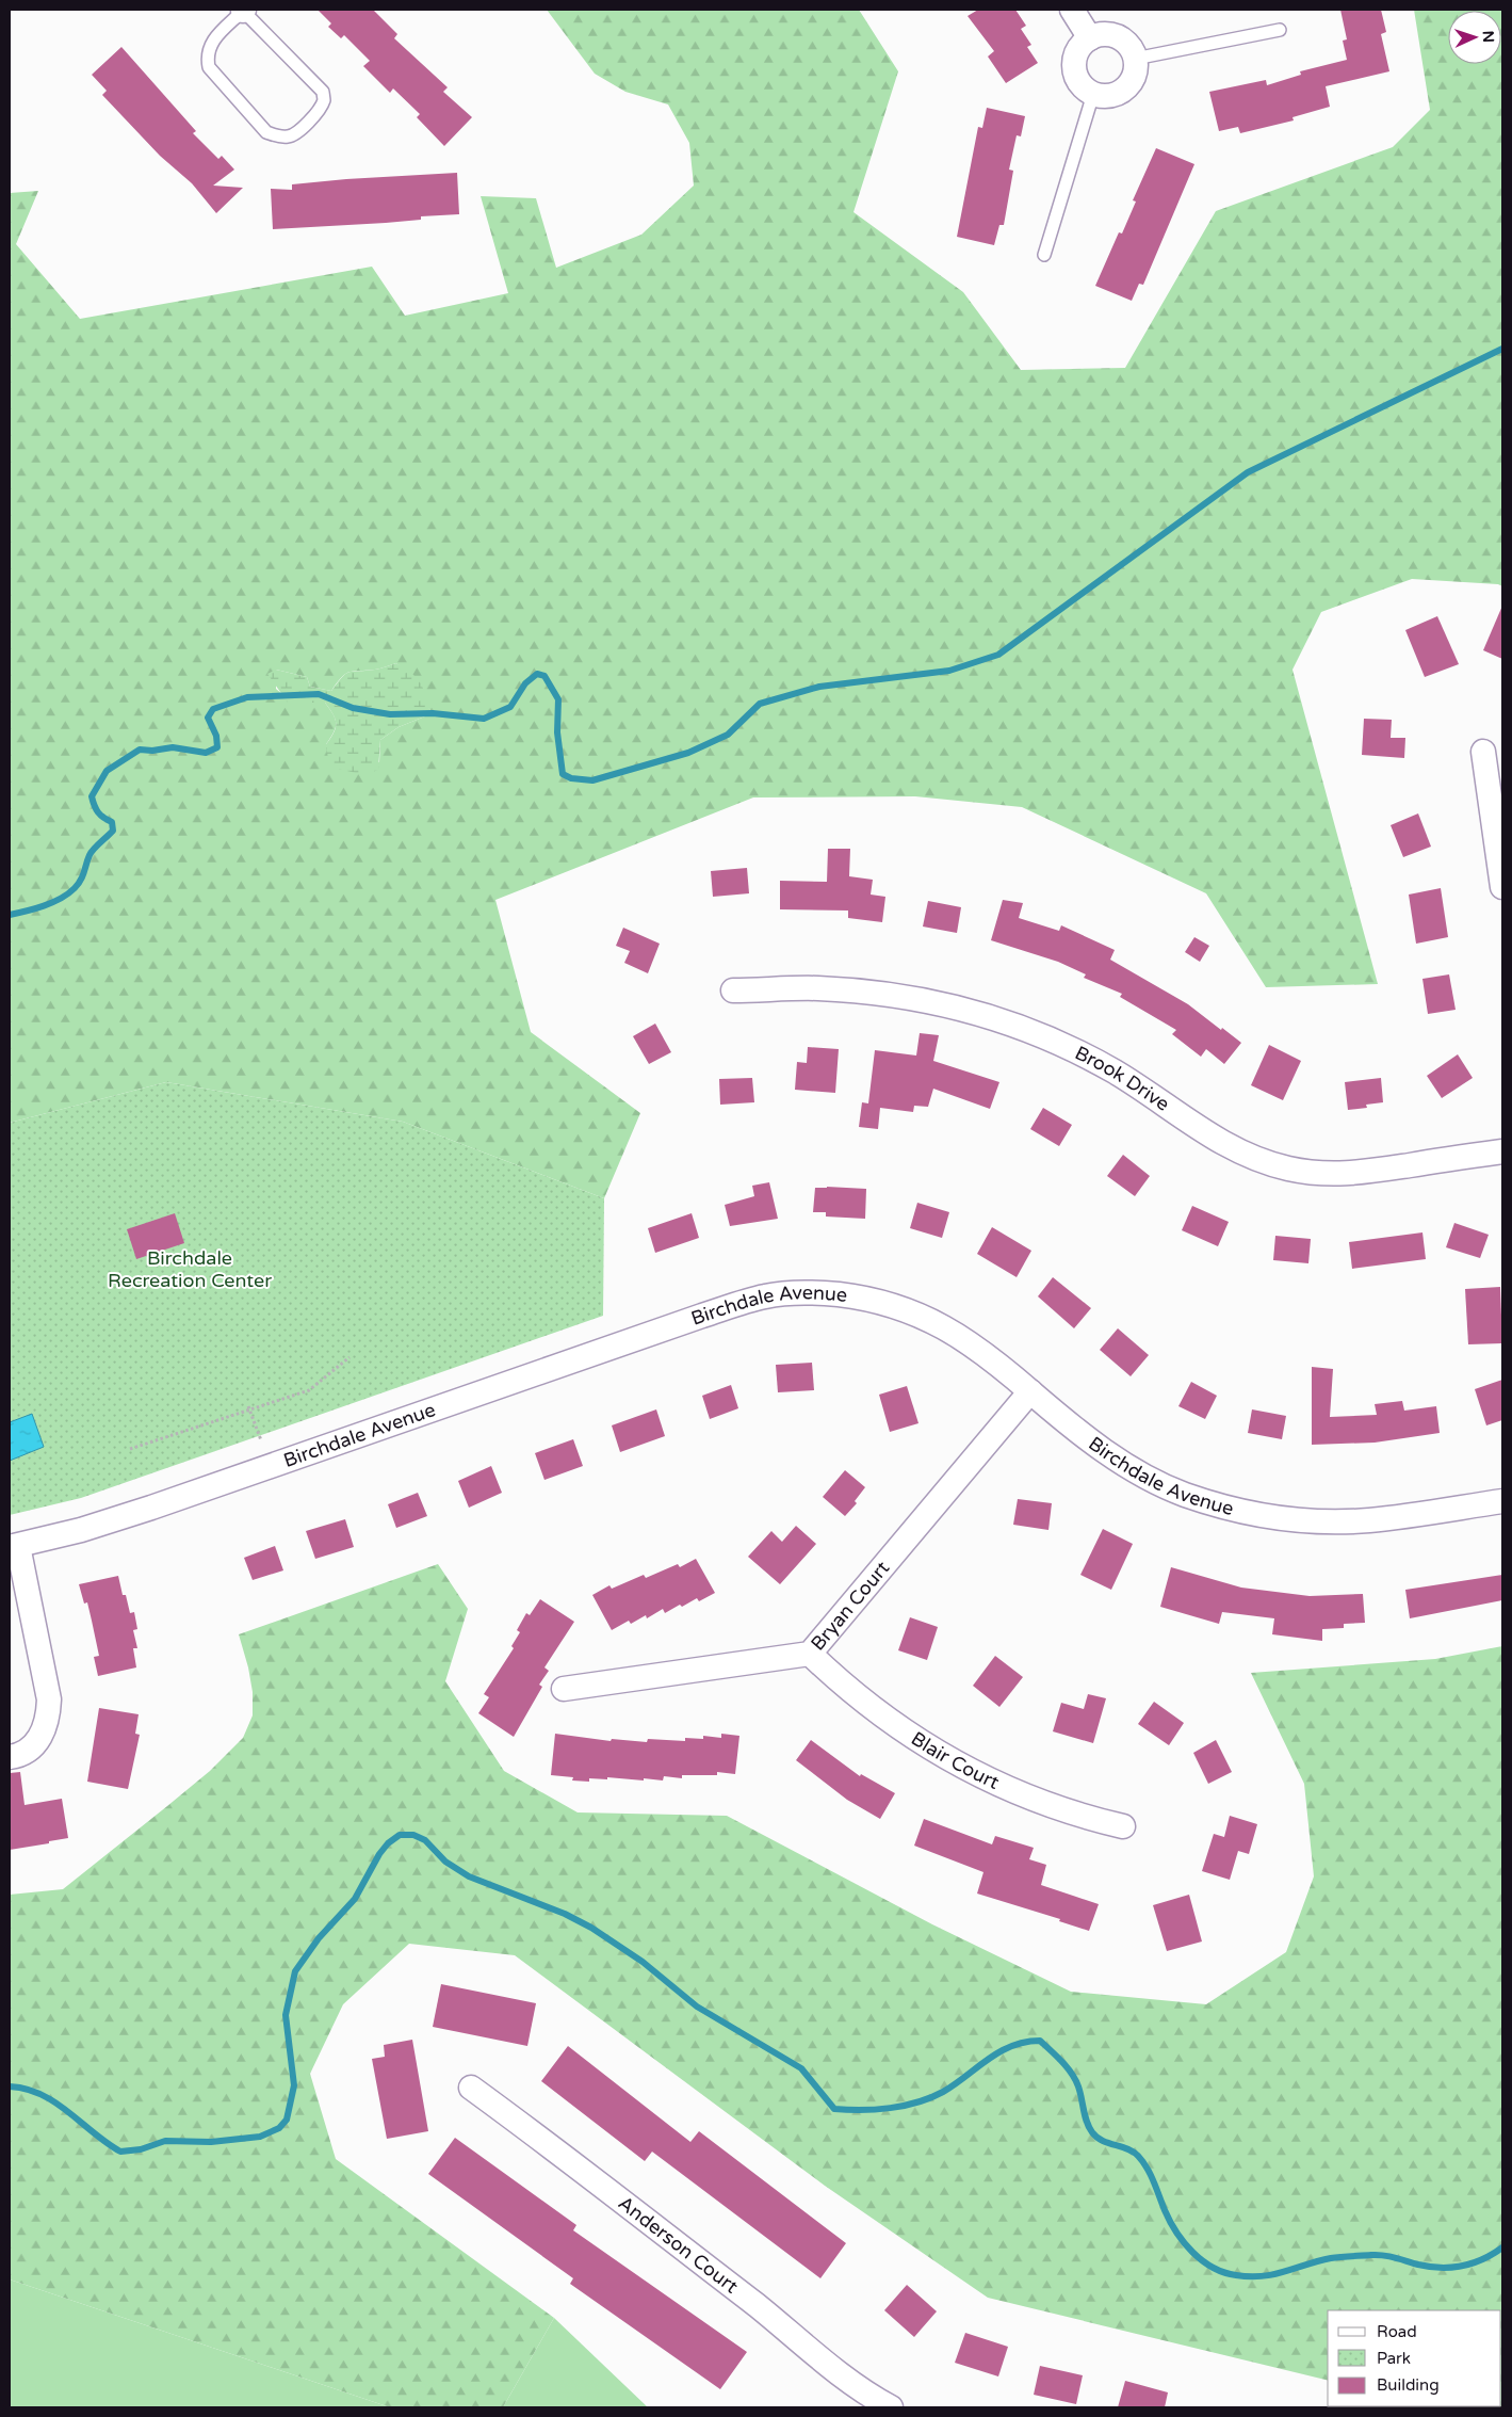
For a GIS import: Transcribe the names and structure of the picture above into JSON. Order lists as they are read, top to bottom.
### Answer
{
  "streets": {
    "street": [
      "Brook Drive",
      "Birchdale Avenue",
      "Bryan Court",
      "Blair Court",
      "Anderson Court"
    ]
  },
  "crossings": [
    ["Birchdale Avenue", "Bryan Court"],
    ["Bryan Court", "Blair Court"]
  ],
  "parks": ["Birchdale Recreation Center"],
  "legend": ["Road", "Park", "Building"],
  "north": "right"
}
